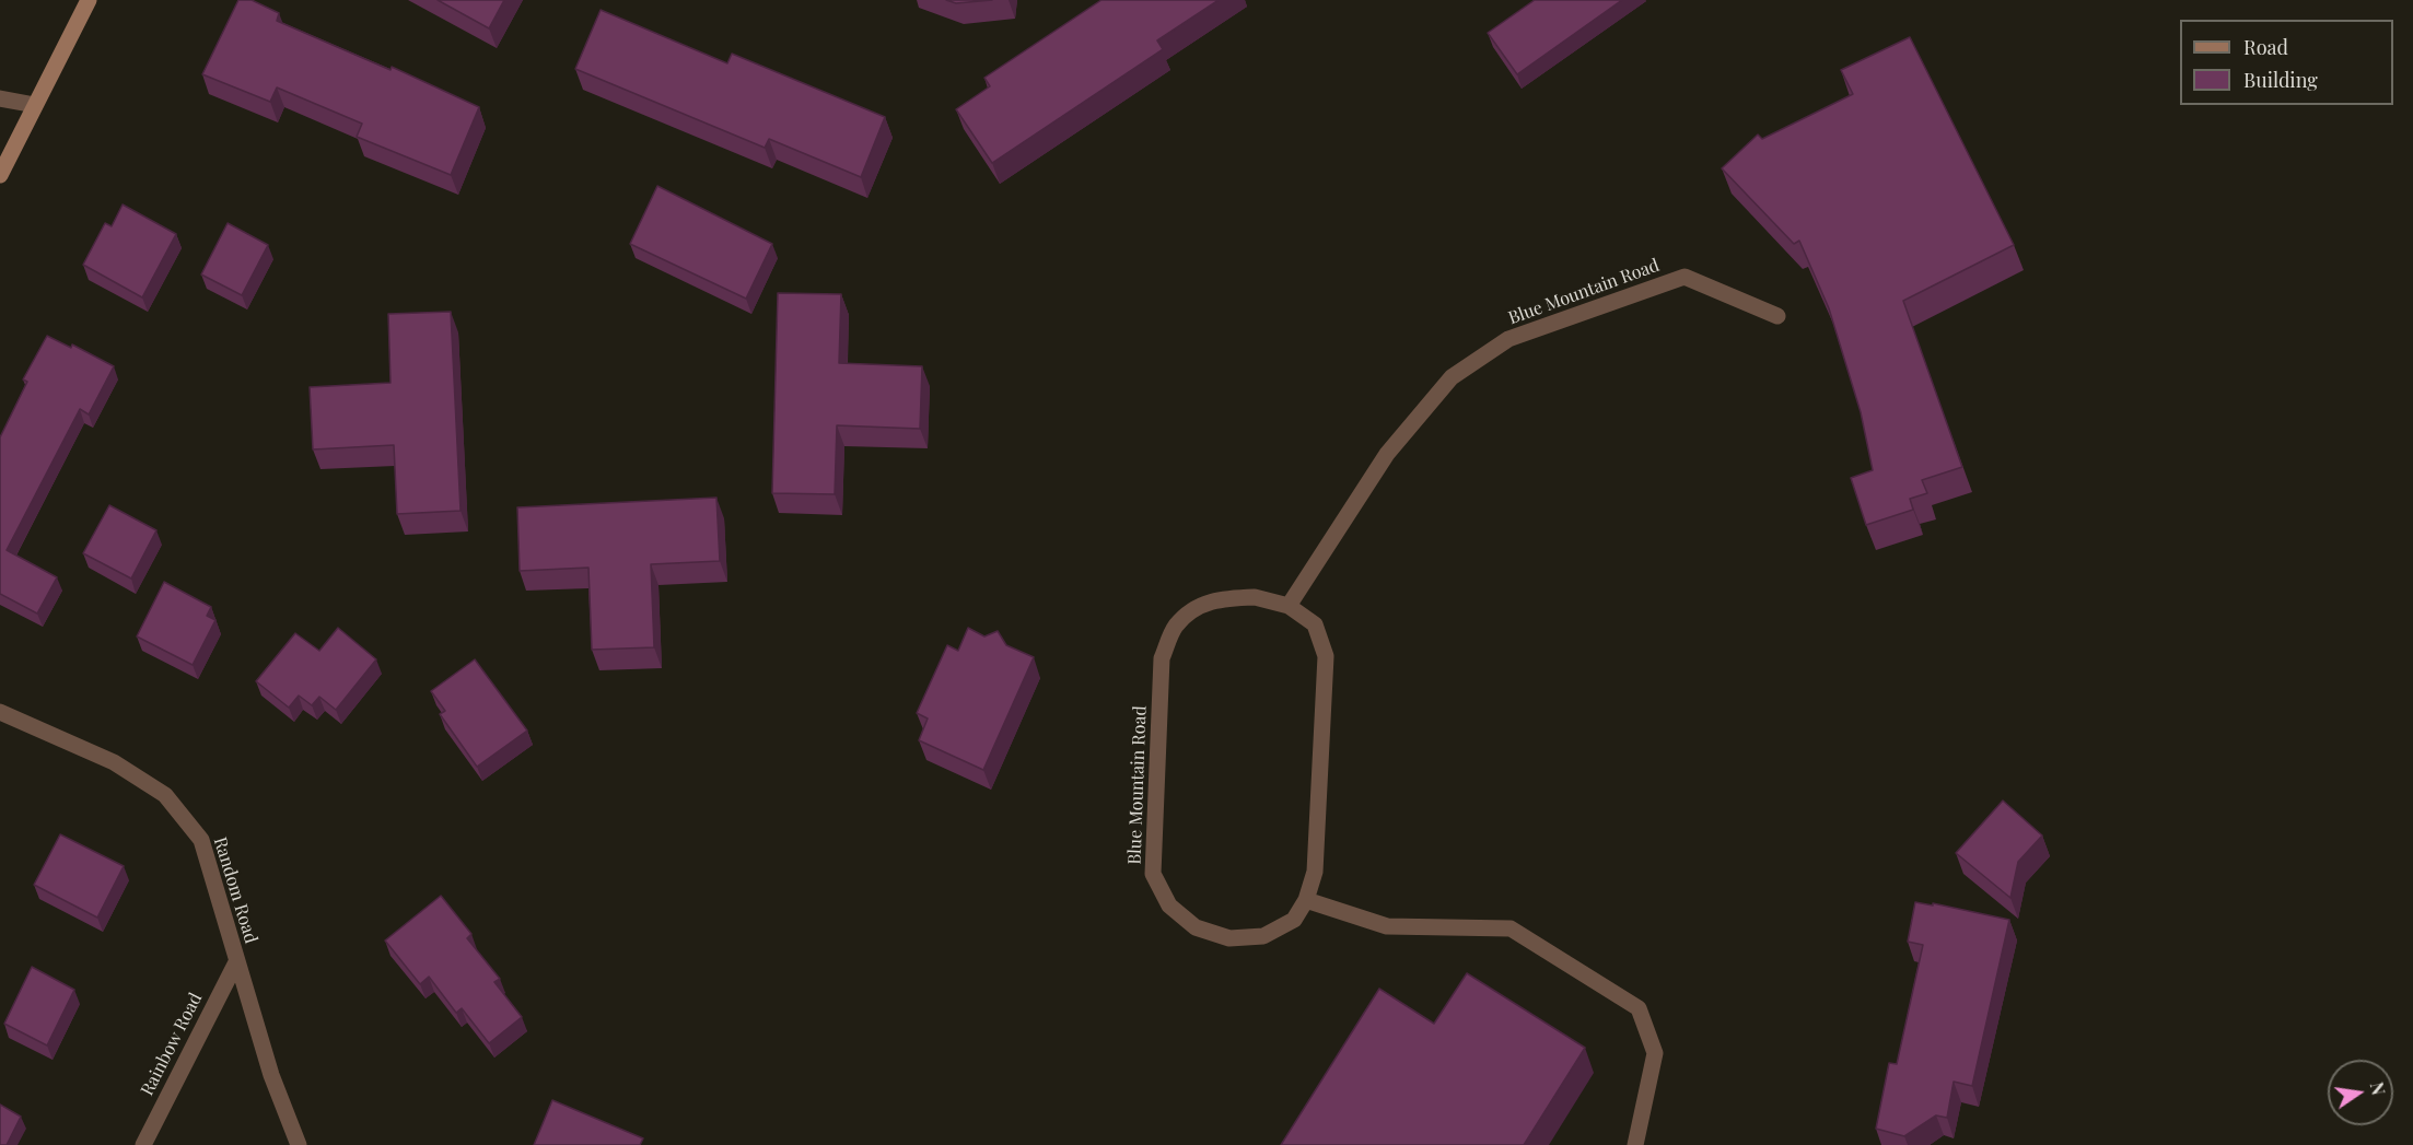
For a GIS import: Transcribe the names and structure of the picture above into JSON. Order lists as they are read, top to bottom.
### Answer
{
  "streets": {
    "street": ["Blue Mountain Road", "Random Road", "Rainbow Road"]
  },
  "crossings": [
    ["Random Road", "Rainbow Road"]
  ],
  "legend": ["Road", "Building"],
  "north": "right"
}
